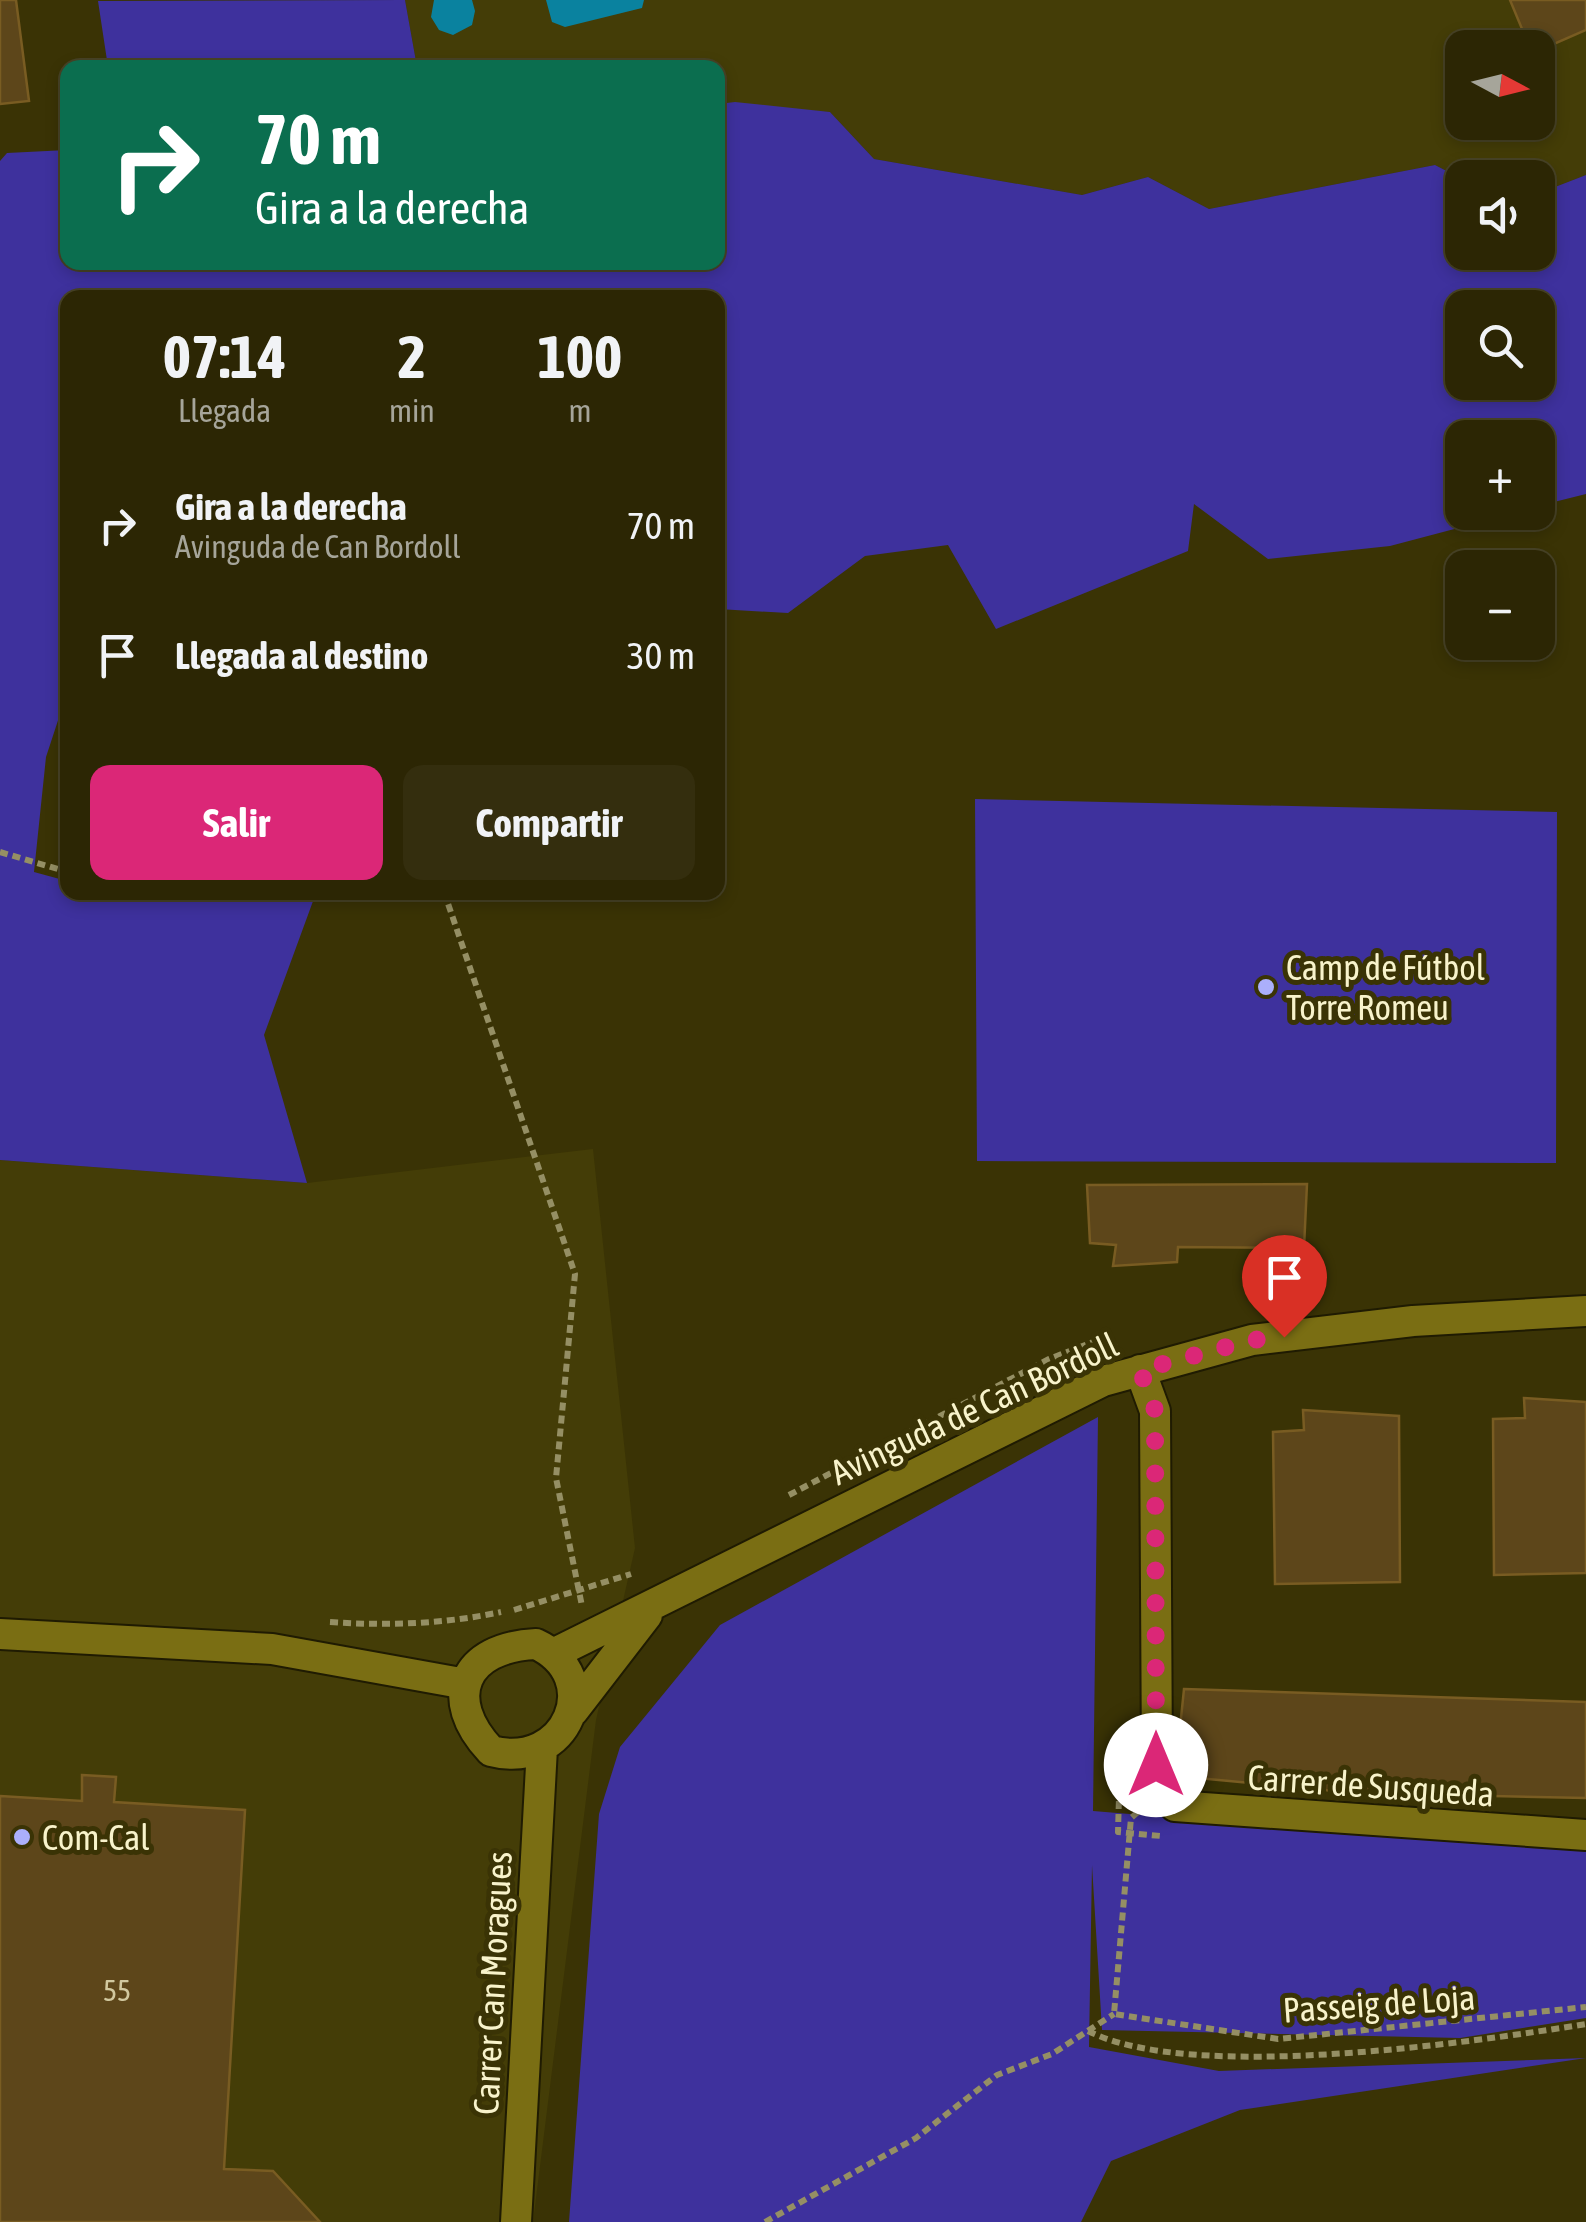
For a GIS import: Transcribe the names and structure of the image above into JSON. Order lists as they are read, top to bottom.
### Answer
{
  "streets": {
    "street": ["Avinguda de Can Bordoll", "Carrer de Susqueda", "Carrer Can Moragues"],
    "path": ["Passeig de Loja"]
  },
  "crossings": [
    ["Avinguda de Can Bordoll", "Carrer Can Moragues"]
  ],
  "places": ["Camp de Fútbol Torre Romeu", "Com-Cal"],
  "house_numbers": ["55"],
  "north": "right",
  "page": {
    "map_buttons": ["+", "−"],
    "turn": ["70 m", "Gira a la derecha"],
    "eta": [
      "07:14",
      "Llegada",
      "2",
      "min",
      "100",
      "m"
    ],
    "list": [
      {
        "name": "Gira a la derecha",
        "note": "Avinguda de Can Bordoll",
        "value": "70 m"
      },
      {
        "name": "Llegada al destino",
        "value": "30 m"
      }
    ],
    "buttons": ["Salir", "Compartir"]
  }
}
